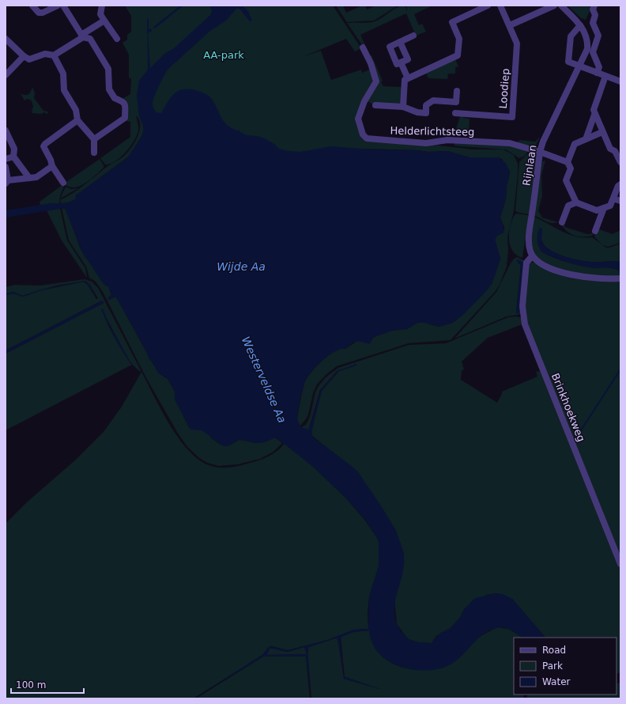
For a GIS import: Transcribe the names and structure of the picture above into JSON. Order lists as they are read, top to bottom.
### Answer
{
  "streets": {
    "street": [
      "Loodiep",
      "Helderlichtsteeg",
      "Rijnlaan",
      "Brinkhoekweg"
    ]
  },
  "crossings": [
    ["Helderlichtsteeg", "Rijnlaan"],
    ["Rijnlaan", "Brinkhoekweg"]
  ],
  "water": ["Wijde Aa", "Westerveldse Aa"],
  "parks": ["AA-park"],
  "legend": ["Road", "Park", "Water"],
  "scale_bar": "100 m"
}
